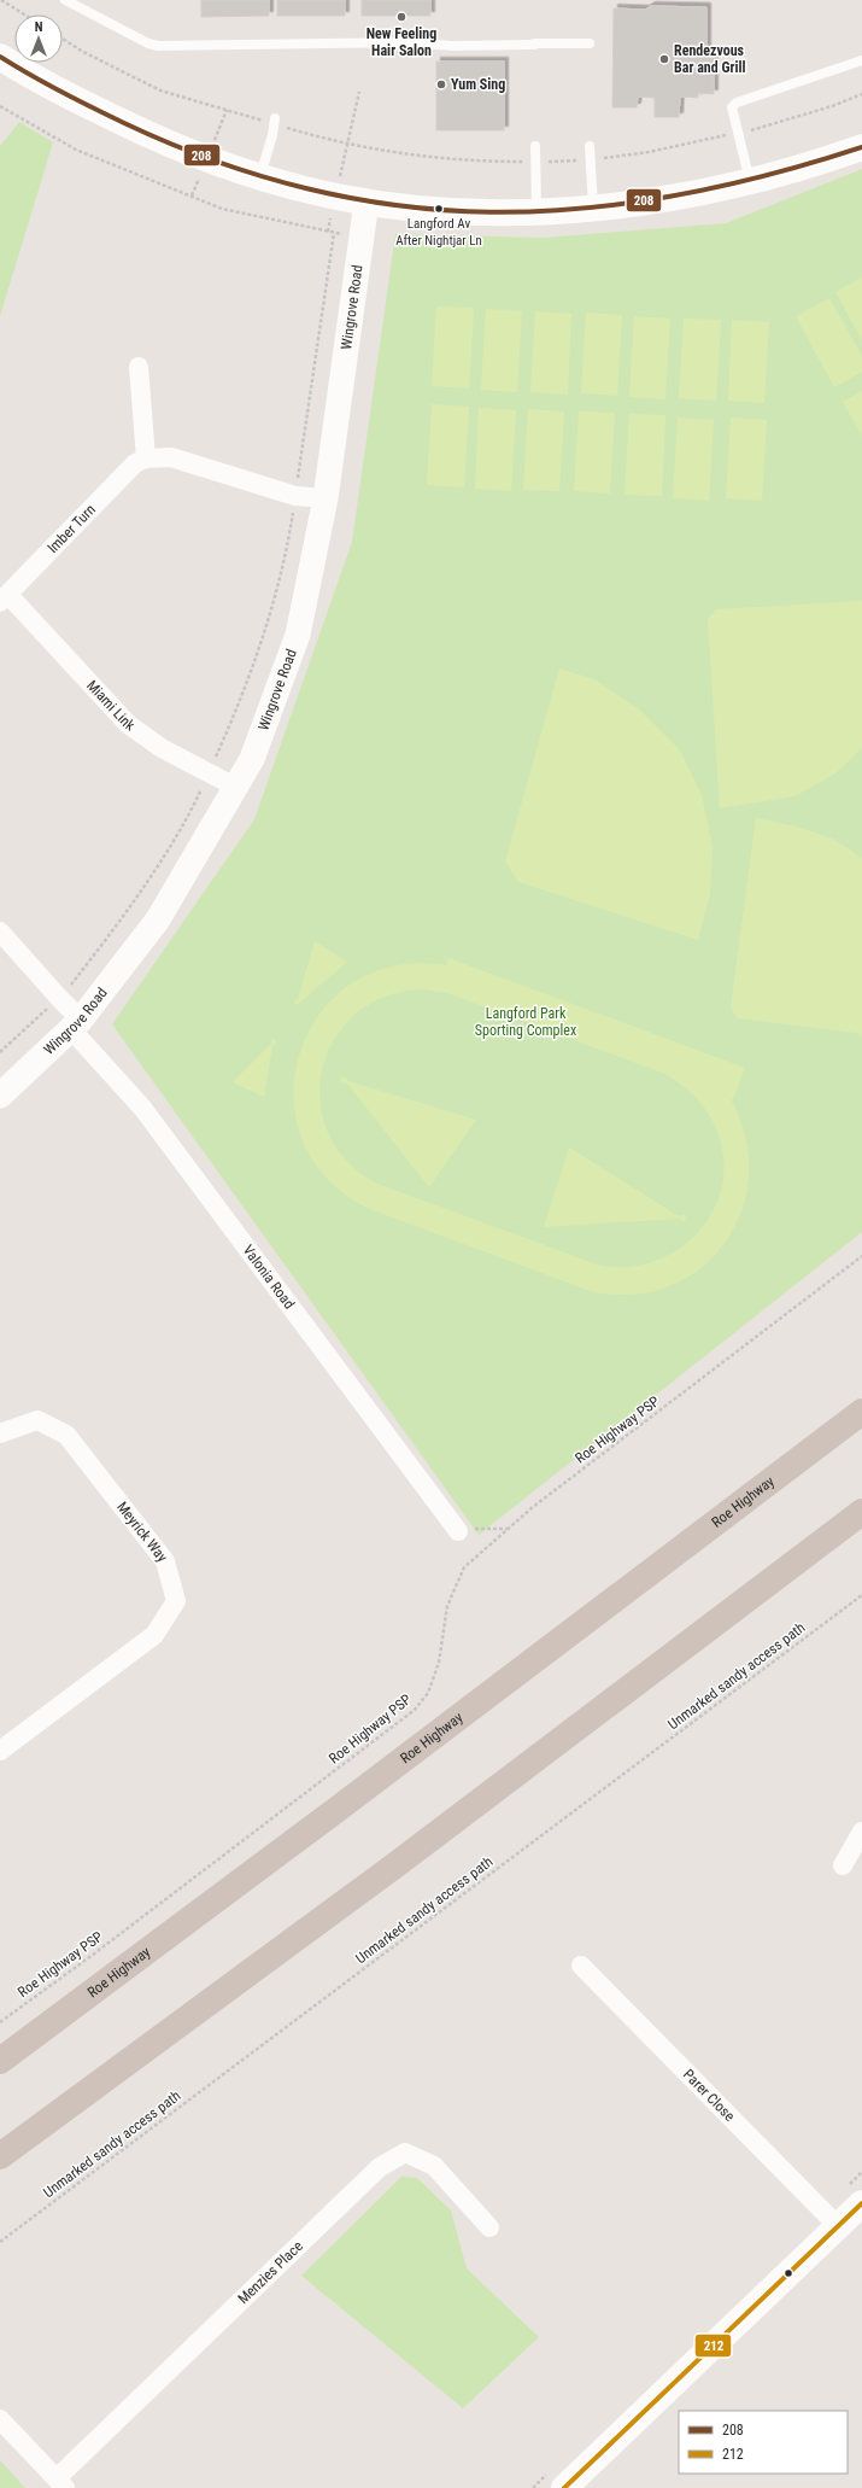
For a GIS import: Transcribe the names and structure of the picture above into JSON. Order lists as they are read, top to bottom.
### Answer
{
  "streets": {
    "highway": ["Roe Highway"],
    "street": [
      "Wingrove Road",
      "Imber Turn",
      "Miami Link",
      "Valonia Road",
      "Meyrick Way",
      "Parer Close",
      "Menzies Place"
    ],
    "path": ["Roe Highway PSP", "Unmarked sandy access path"]
  },
  "crossings": [
    ["Wingrove Road", "Miami Link"],
    ["Wingrove Road", "Valonia Road"],
    ["Imber Turn", "Miami Link"]
  ],
  "parks": ["Langford Park Sporting Complex"],
  "places": [
    "New Feeling Hair Salon",
    "Rendezvous Bar and Grill",
    "Yum Sing",
    "Langford Av After Nightjar Ln"
  ],
  "lines": ["transit line 208", "transit line 212"],
  "legend": ["208", "212"],
  "north": "top"
}
